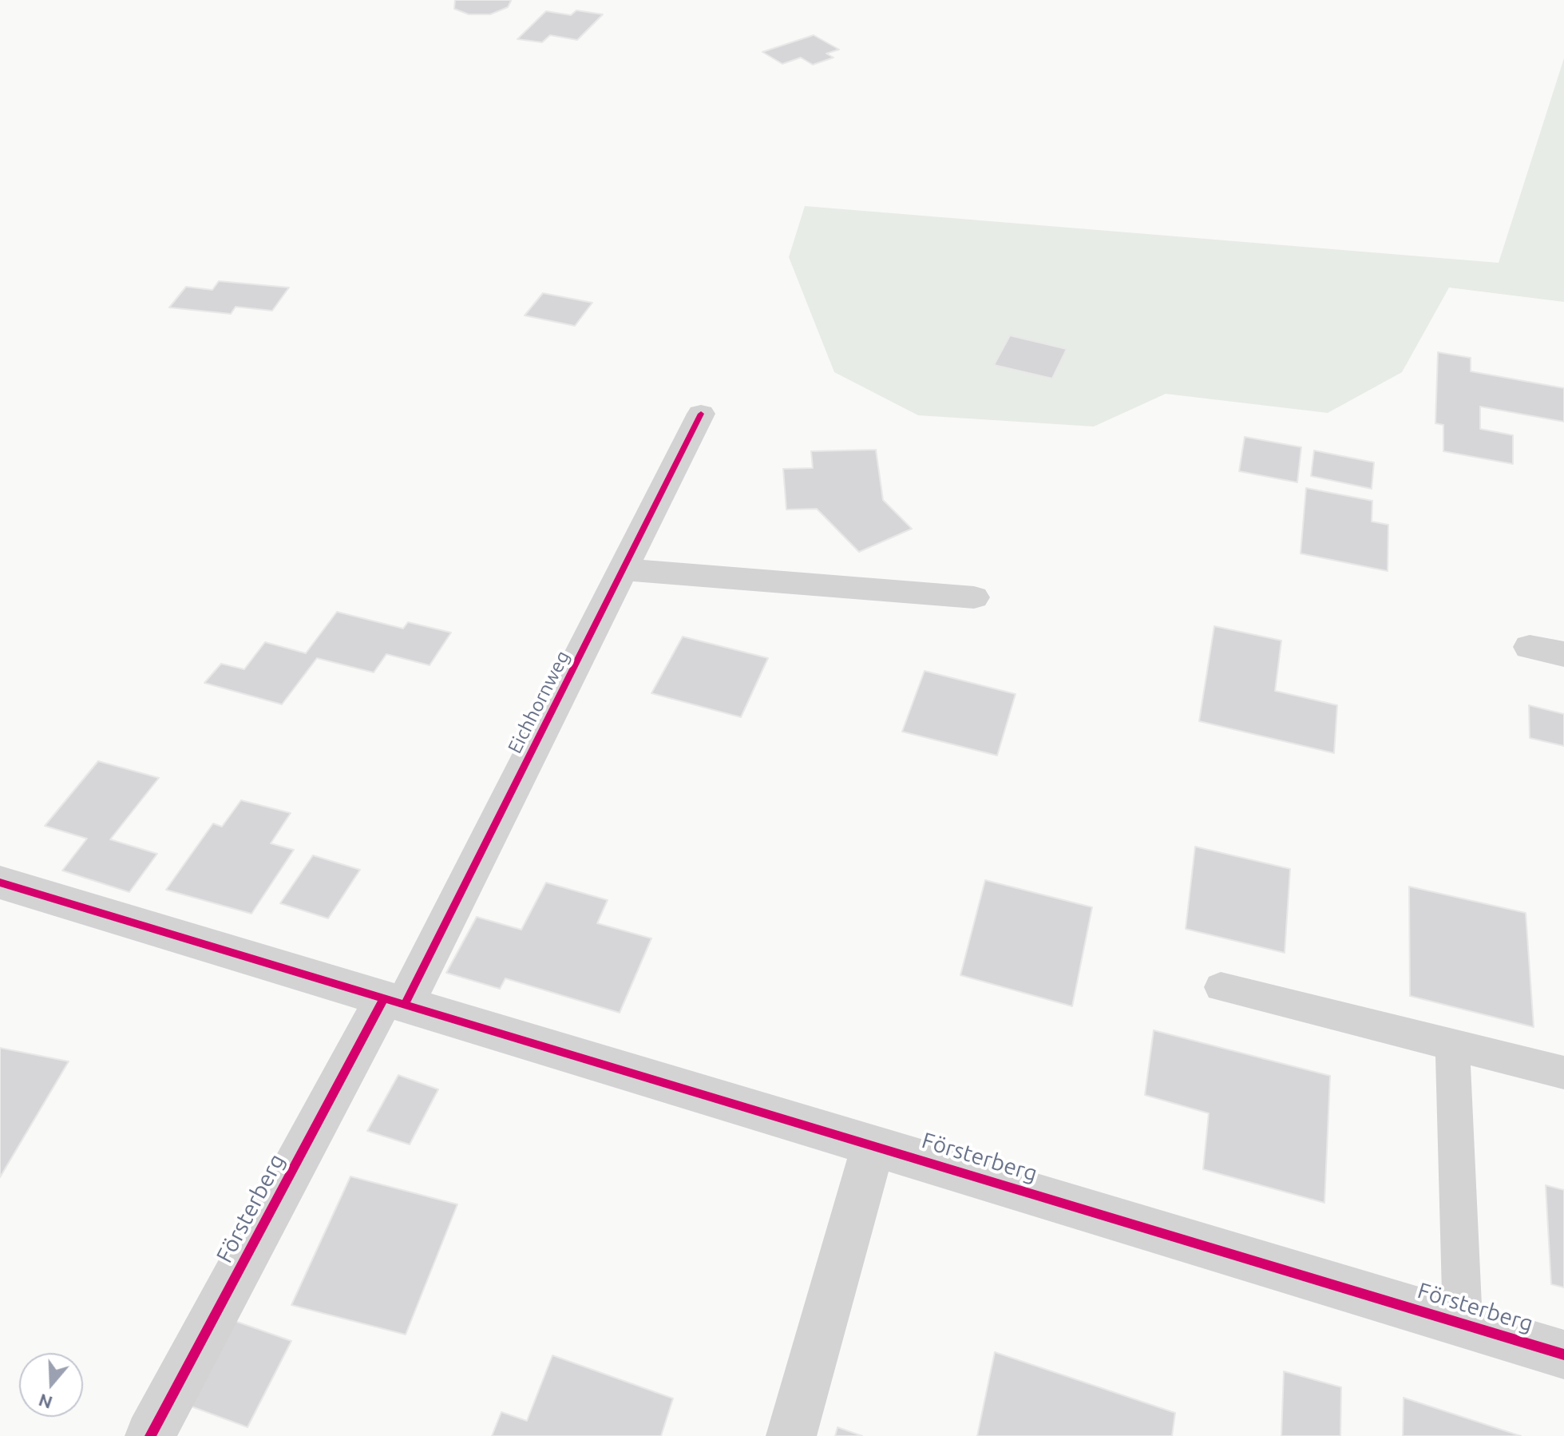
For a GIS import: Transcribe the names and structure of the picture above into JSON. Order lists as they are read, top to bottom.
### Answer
{
  "streets": {
    "street": ["Eichhornweg", "Försterberg"]
  },
  "crossings": [
    ["Eichhornweg", "Försterberg"]
  ],
  "north": "bottom"
}
